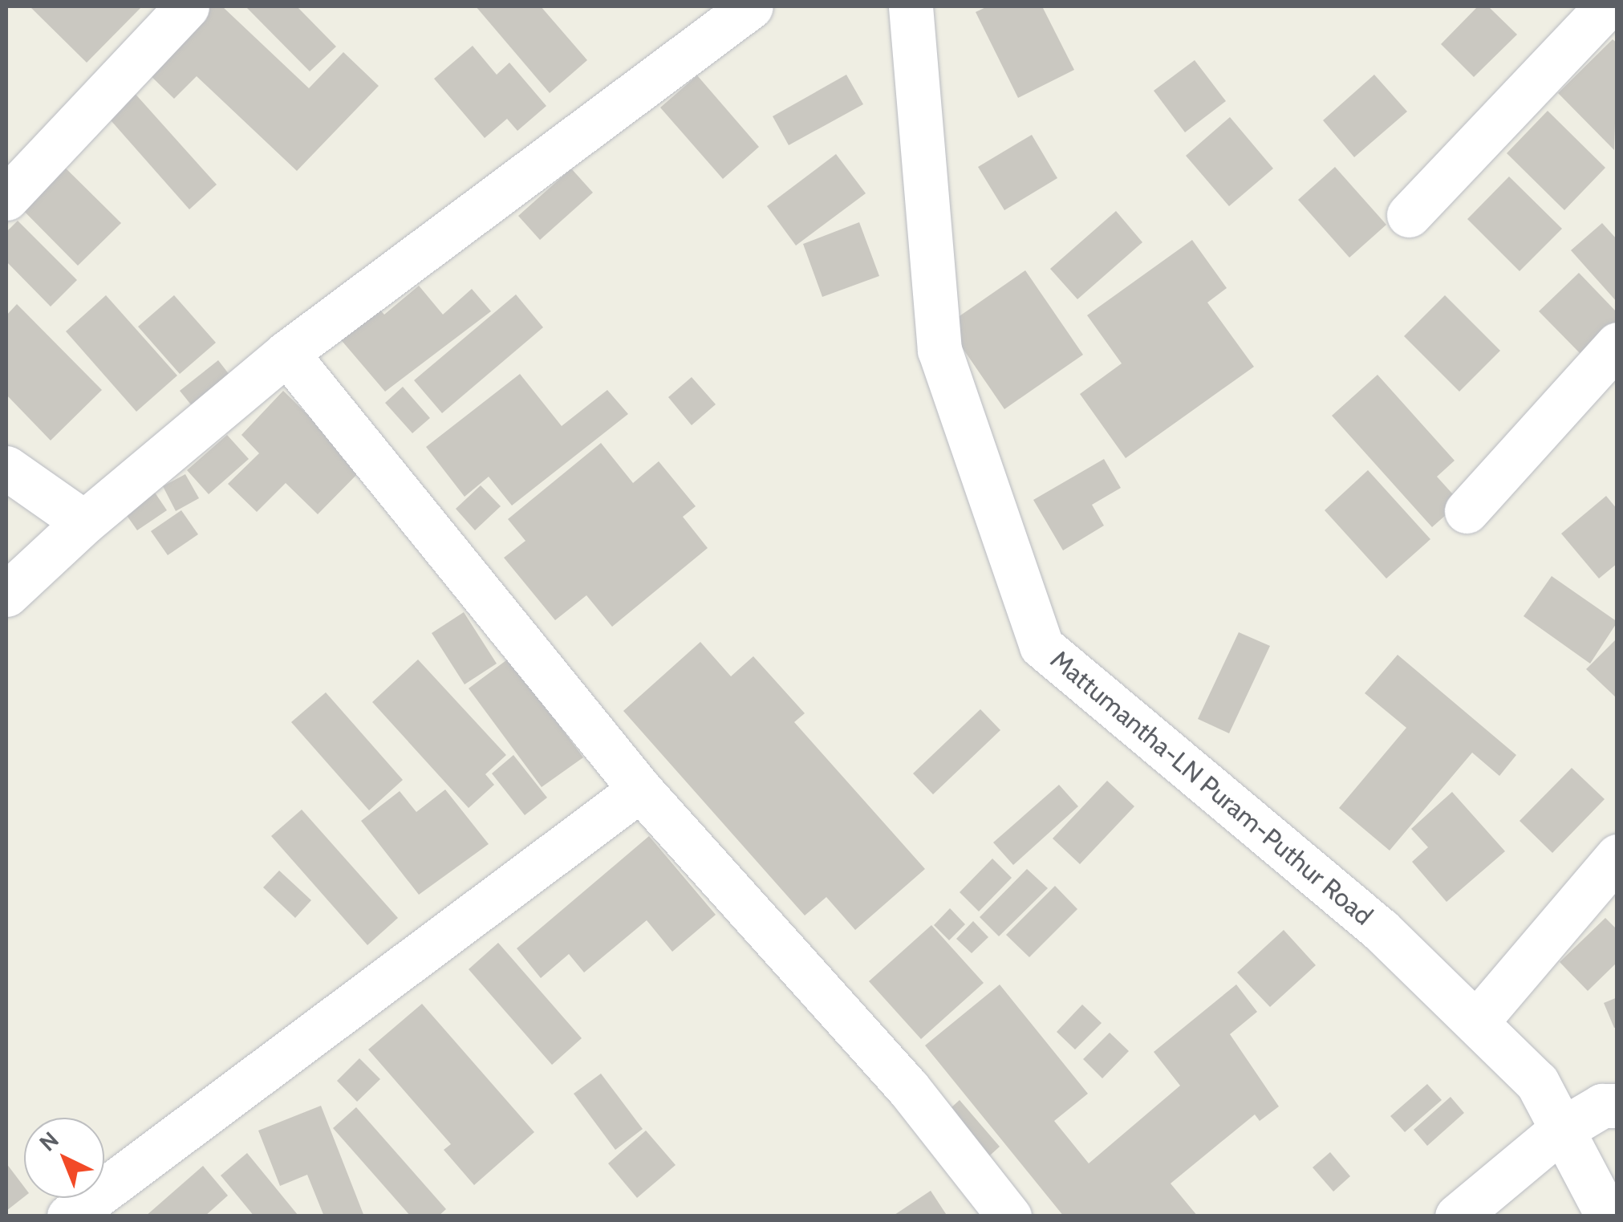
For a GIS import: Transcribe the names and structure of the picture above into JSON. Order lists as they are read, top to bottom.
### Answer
{
  "streets": {
    "street": ["Mattumantha-LN Puram-Puthur Road"]
  },
  "north": "top left"
}
